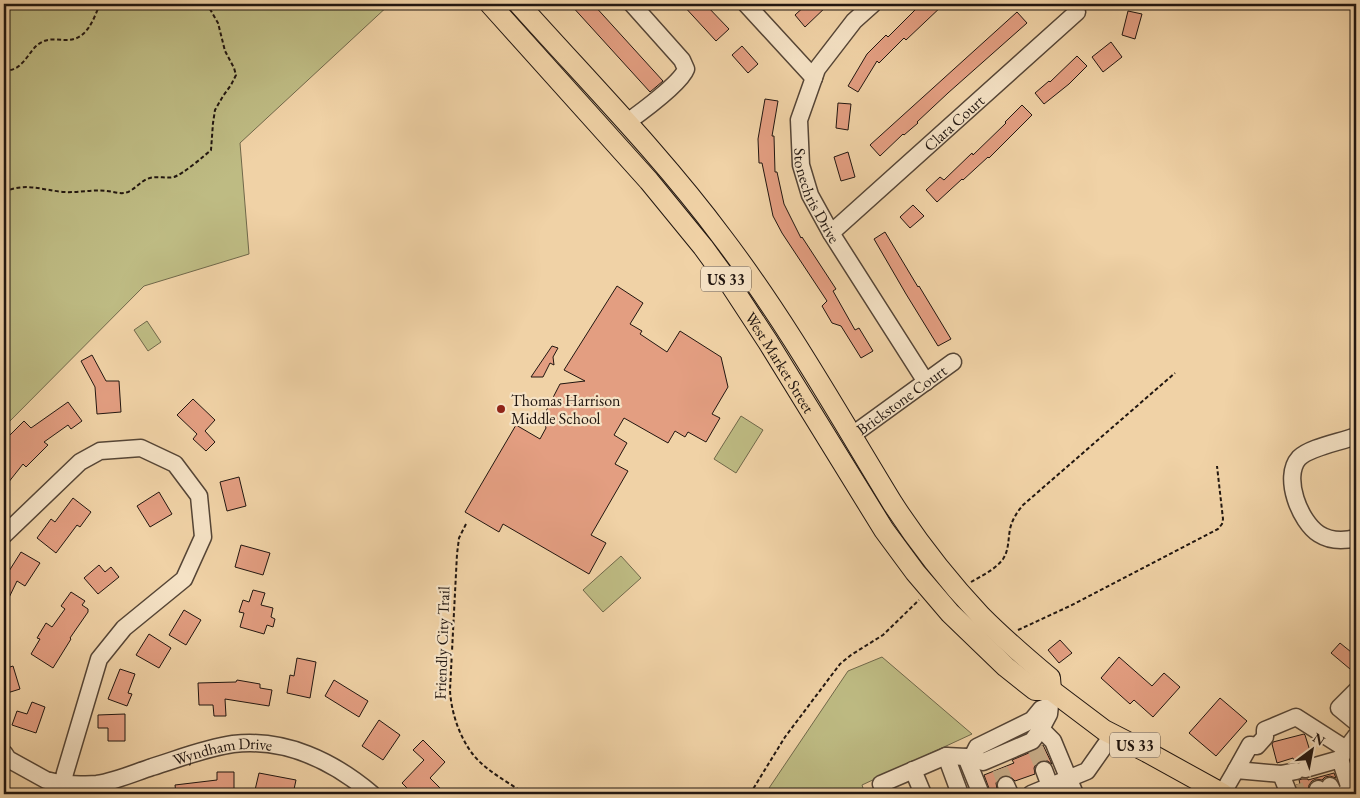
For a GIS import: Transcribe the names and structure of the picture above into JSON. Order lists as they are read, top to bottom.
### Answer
{
  "streets": {
    "main road": ["US 33", "West Market Street"],
    "street": [
      "Clara Court",
      "Stonechris Drive",
      "Brickstone Court",
      "Wyndham Drive"
    ],
    "path": ["Friendly City Trail"]
  },
  "crossings": [
    ["Clara Court", "Stonechris Drive"],
    ["Stonechris Drive", "Brickstone Court"],
    ["West Market Street", "Brickstone Court"]
  ],
  "places": ["Thomas Harrison Middle School"],
  "north": "top right"
}
